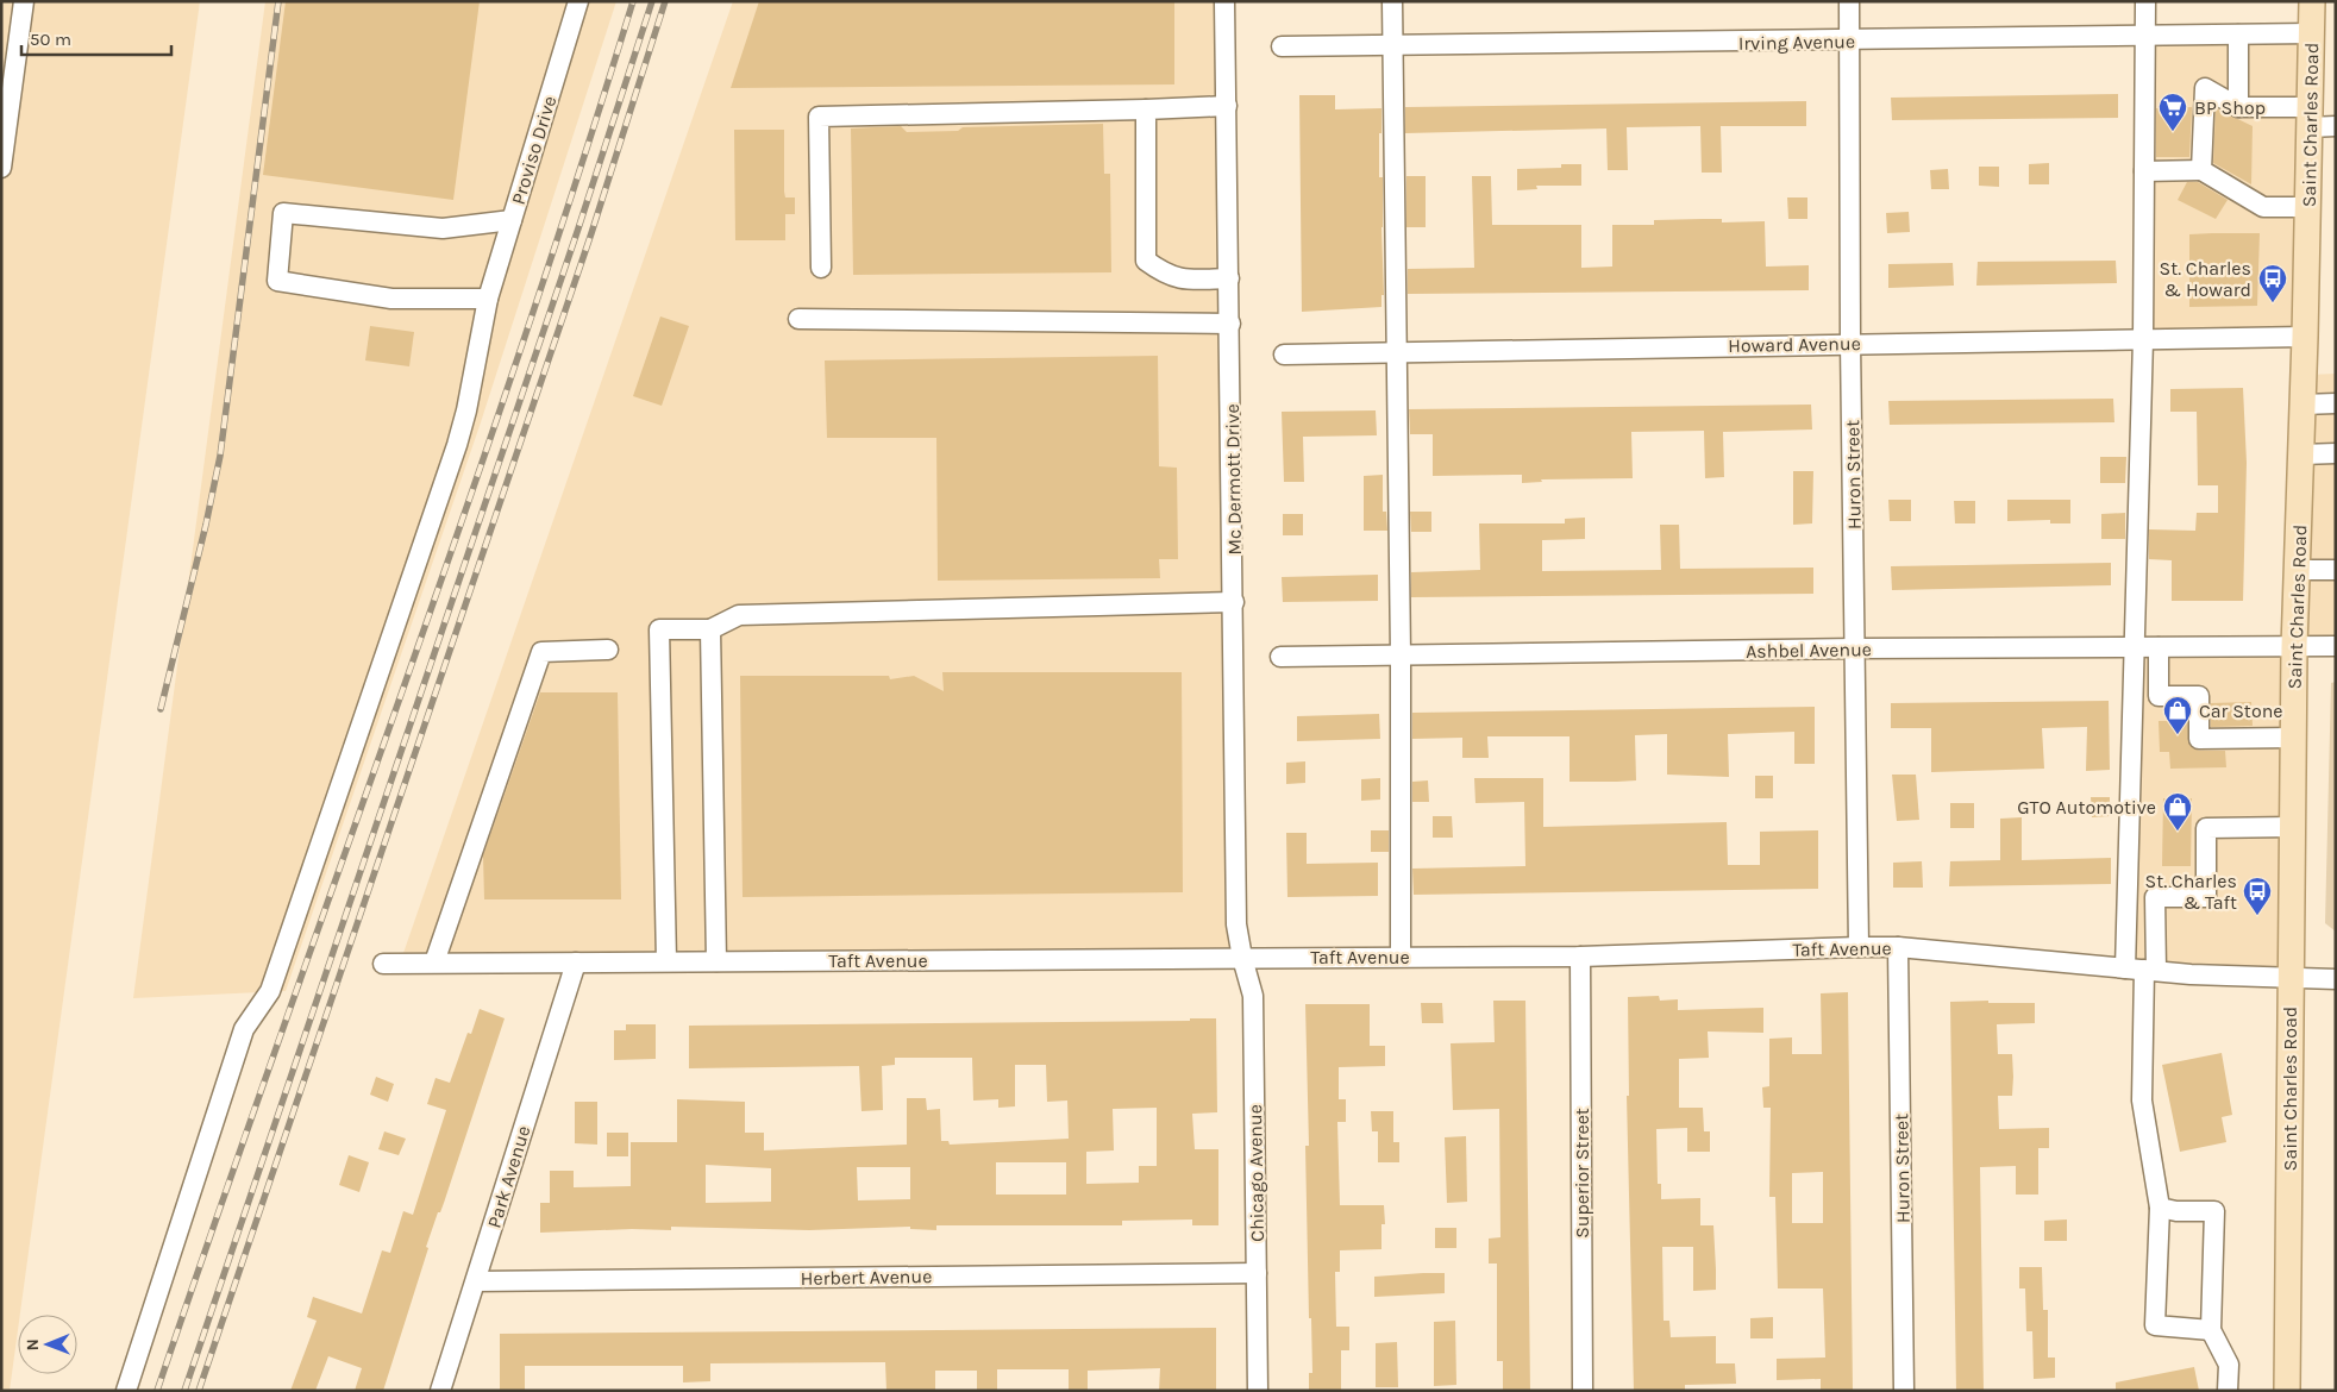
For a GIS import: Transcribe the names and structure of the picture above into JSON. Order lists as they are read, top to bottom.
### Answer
{
  "streets": {
    "main road": ["Saint Charles Road"],
    "street": [
      "Irving Avenue",
      "Proviso Drive",
      "Howard Avenue",
      "Huron Street",
      "Mc Dermott Drive",
      "Ashbel Avenue",
      "Taft Avenue",
      "Chicago Avenue",
      "Superior Street",
      "Park Avenue",
      "Herbert Avenue"
    ]
  },
  "crossings": [
    ["Irving Avenue", "Saint Charles Road"],
    ["Irving Avenue", "Huron Street"],
    ["Saint Charles Road", "Howard Avenue"],
    ["Saint Charles Road", "Ashbel Avenue"],
    ["Saint Charles Road", "Taft Avenue"],
    ["Howard Avenue", "Huron Street"],
    ["Huron Street", "Ashbel Avenue"],
    ["Huron Street", "Taft Avenue"],
    ["Mc Dermott Drive", "Taft Avenue"],
    ["Mc Dermott Drive", "Chicago Avenue"],
    ["Taft Avenue", "Chicago Avenue"],
    ["Taft Avenue", "Superior Street"],
    ["Taft Avenue", "Park Avenue"],
    ["Chicago Avenue", "Herbert Avenue"],
    ["Park Avenue", "Herbert Avenue"]
  ],
  "places": {
    "supermarket": ["BP Shop"],
    "bus stop": ["St. Charles & Howard", "St. Charles & Taft"],
    "shop": ["Car Stone", "GTO Automotive"]
  },
  "scale_bar": "50 m",
  "north": "left"
}
